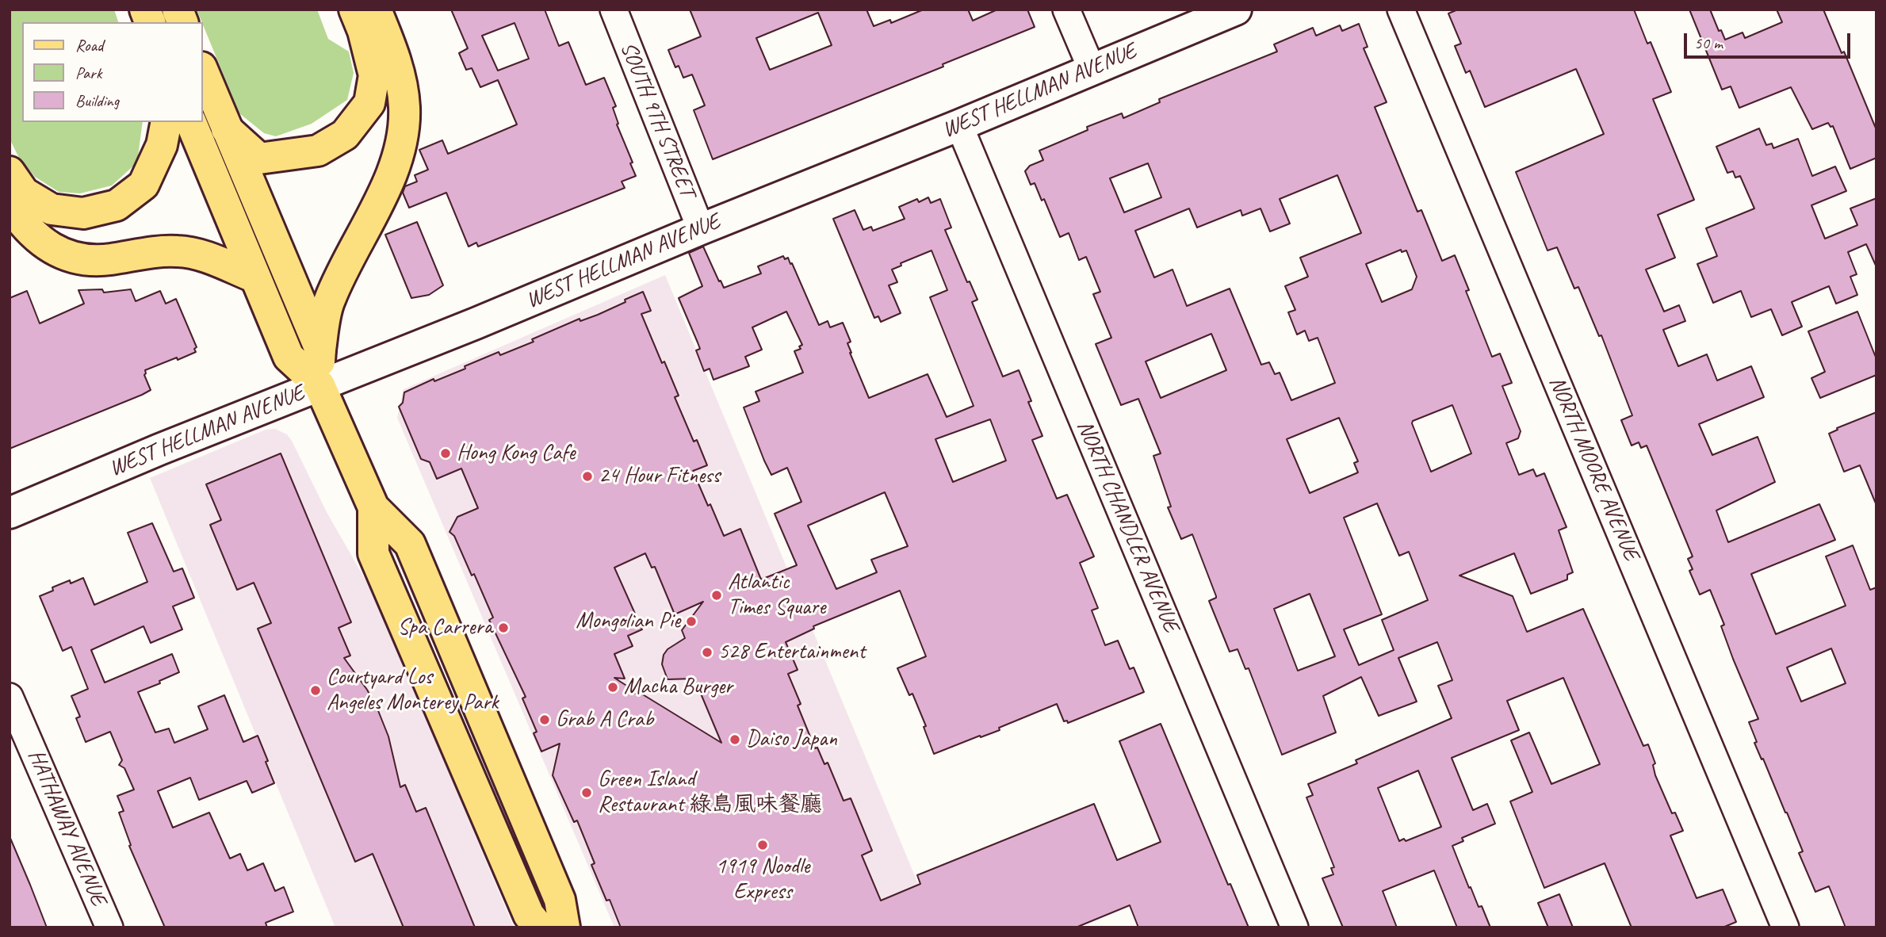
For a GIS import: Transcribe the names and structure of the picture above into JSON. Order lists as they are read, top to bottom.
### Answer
{
  "streets": {
    "street": [
      "WEST HELLMAN AVENUE",
      "SOUTH 9TH STREET",
      "NORTH MOORE AVENUE",
      "NORTH CHANDLER AVENUE",
      "HATHAWAY AVENUE"
    ]
  },
  "crossings": [
    ["WEST HELLMAN AVENUE", "SOUTH 9TH STREET"],
    ["WEST HELLMAN AVENUE", "NORTH CHANDLER AVENUE"]
  ],
  "places": [
    "Hong Kong Cafe",
    "24 Hour Fitness",
    "Atlantic Times Square",
    "Mongolian Pie",
    "Spa Carrera",
    "528 Entertainment",
    "Macha Burger",
    "Courtyard Los Angeles Monterey Park",
    "Grab A Crab",
    "Daiso Japan",
    "Green Island Restaurant 綠島風味餐廳",
    "1919 Noodle Express"
  ],
  "legend": ["Road", "Park", "Building"],
  "scale_bar": "50 m"
}
